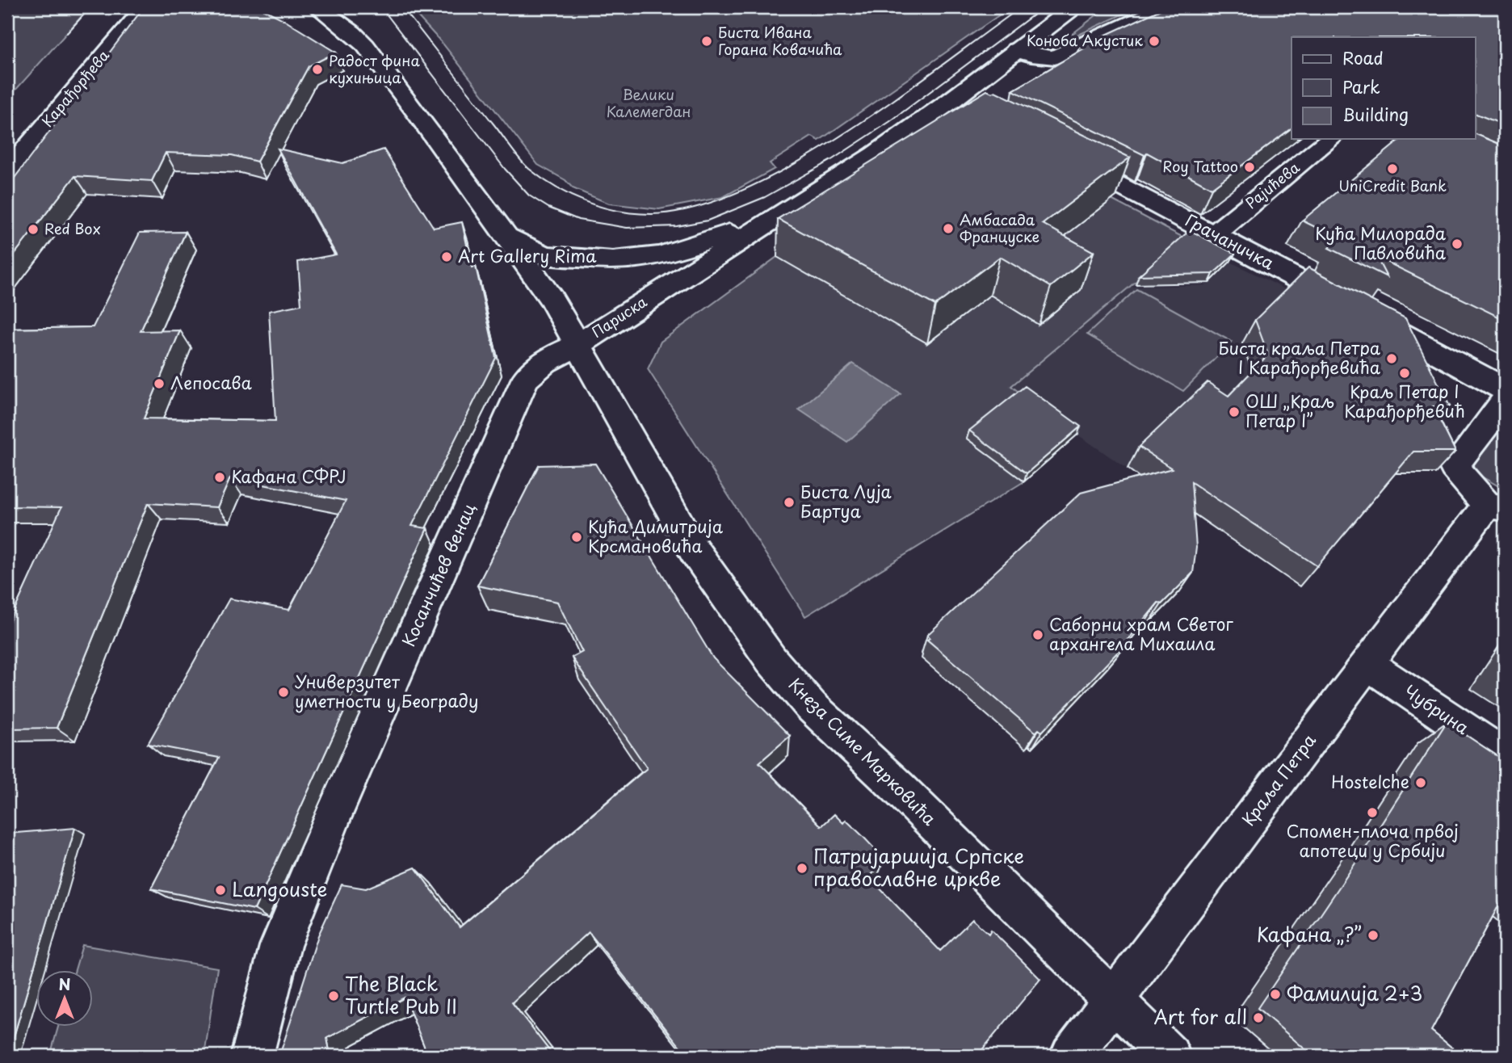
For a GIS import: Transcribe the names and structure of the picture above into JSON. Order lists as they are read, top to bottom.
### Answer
{
  "streets": {
    "street": [
      "Карађорђева",
      "Рајићева",
      "Грачаничка",
      "Париска",
      "Косанчићев венац",
      "Чубрина",
      "Кнеза Симе Марковића",
      "Краља Петра"
    ]
  },
  "crossings": [
    ["Рајићева", "Грачаничка"],
    ["Париска", "Косанчићев венац"],
    ["Париска", "Кнеза Симе Марковића"],
    ["Косанчићев венац", "Кнеза Симе Марковића"],
    ["Чубрина", "Краља Петра"],
    ["Кнеза Симе Марковића", "Краља Петра"]
  ],
  "parks": ["Велики Калемегдан"],
  "places": [
    "Биста Ивана Горана Ковачића",
    "Коноба Акустик",
    "Радост фина кухињица",
    "Roy Tattoo",
    "UniCredit Bank",
    "Амбасада Француске",
    "Red Box",
    "Кућа Милорада Павловића",
    "Art Gallery Rima",
    "Биста краља Петра I Карађорђевића",
    "Краљ Петар I Карађорђевић",
    "Лепосава",
    "ОШ „Краљ Петар I”",
    "Кафана СФРЈ",
    "Биста Луја Бартуа",
    "Кућа Димитрија Крсмановића",
    "Саборни храм Светог архангела Михаила",
    "Универзитет уметности у Београду",
    "Hostelche",
    "Спомен-плоча првој апотеци у Србији",
    "Патријаршија Српске православне цркве",
    "Langouste",
    "Кафана „?”",
    "Фамилија 2+3",
    "The Black Turtle Pub II",
    "Art for all"
  ],
  "legend": ["Road", "Park", "Building"],
  "north": "top"
}
